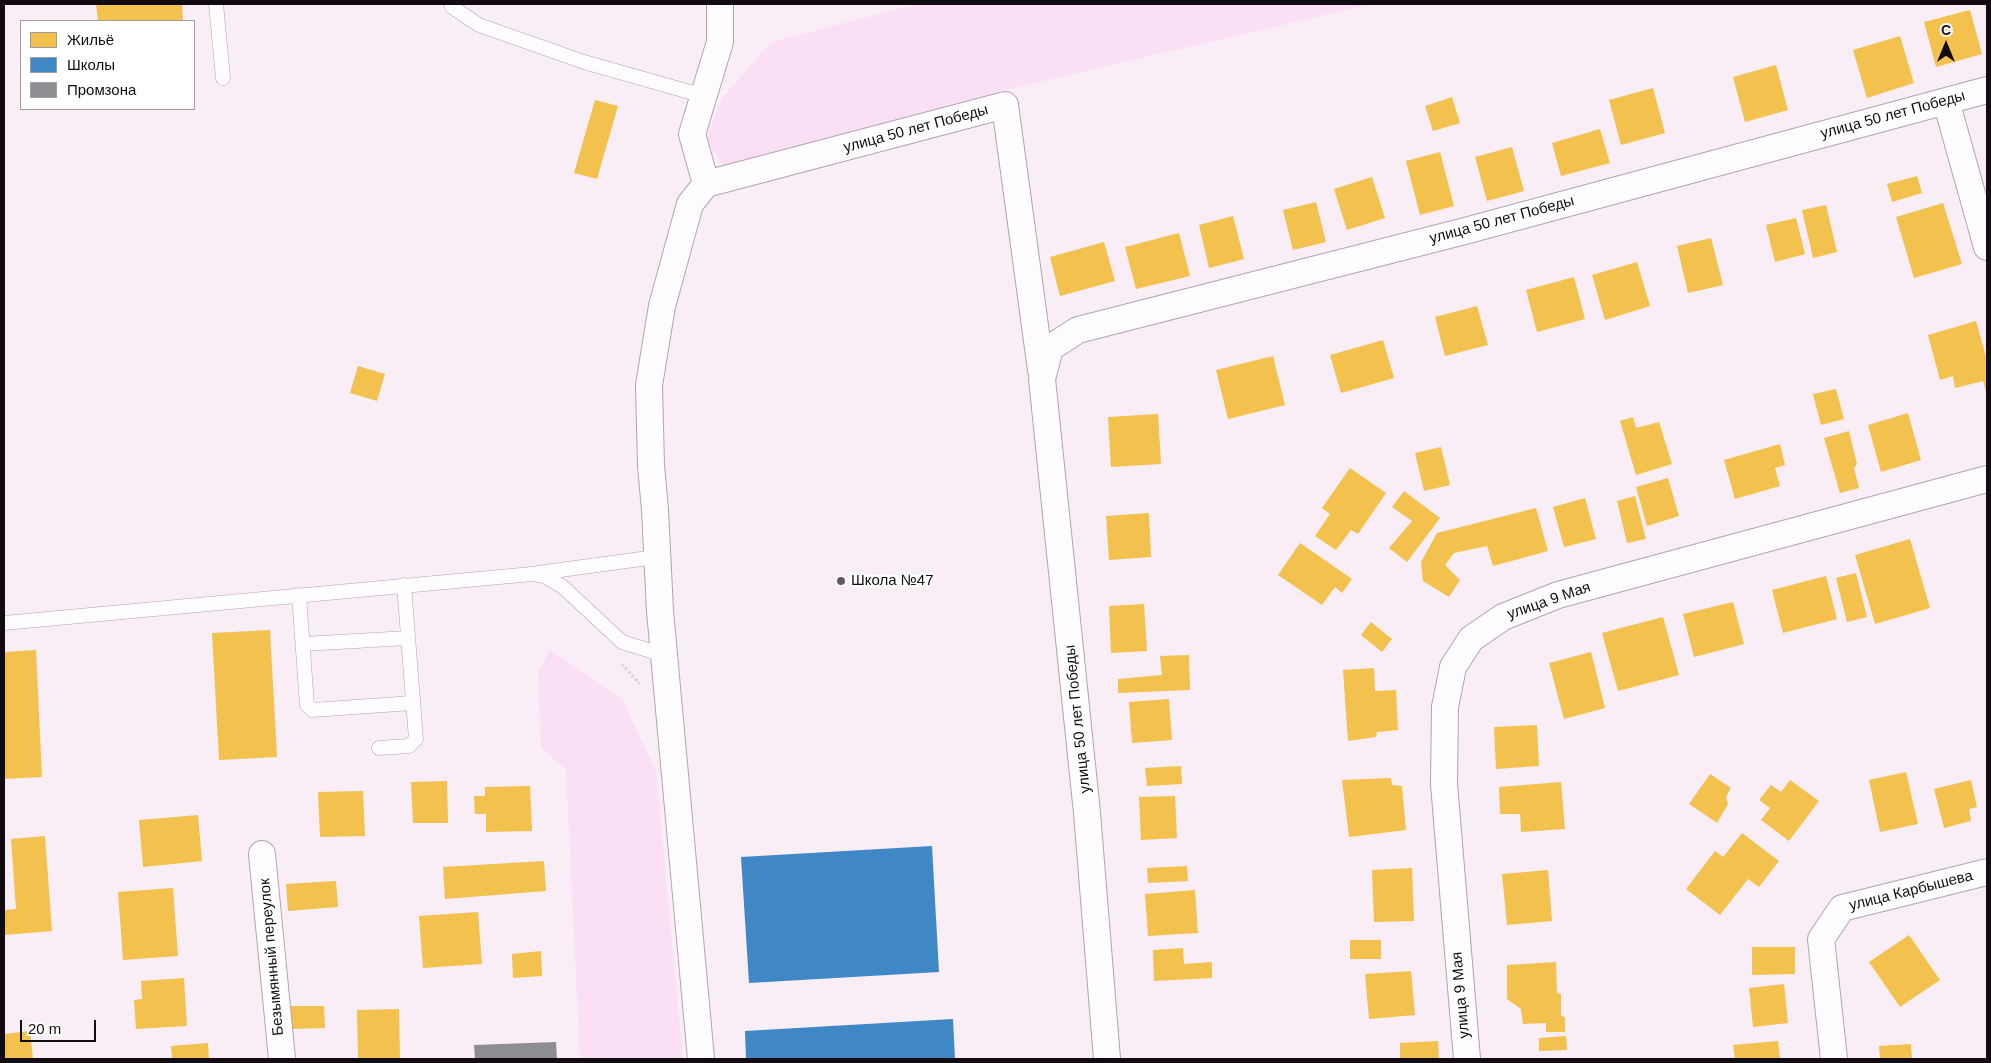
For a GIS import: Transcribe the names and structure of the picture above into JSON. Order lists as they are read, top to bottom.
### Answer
{
  "streets": {
    "street": [
      "улица 50 лет Победы",
      "улица 9 Мая",
      "улица Карбышева",
      "Безымянный переулок"
    ]
  },
  "places": ["Школа №47"],
  "legend": ["Жильё", "Школы", "Промзона"],
  "scale_bar": "20 m",
  "north": "top"
}
